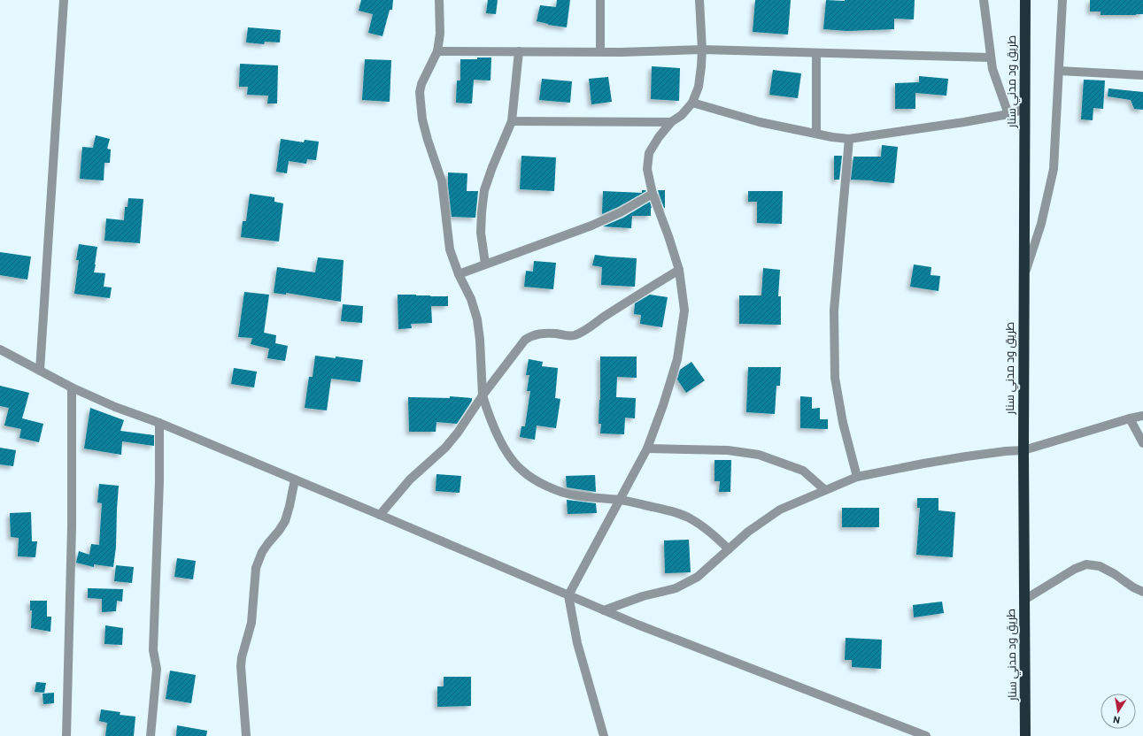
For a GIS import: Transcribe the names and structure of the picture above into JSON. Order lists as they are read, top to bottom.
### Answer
{
  "streets": {
    "highway": ["طريق ود مدني سنار"]
  },
  "north": "bottom"
}
